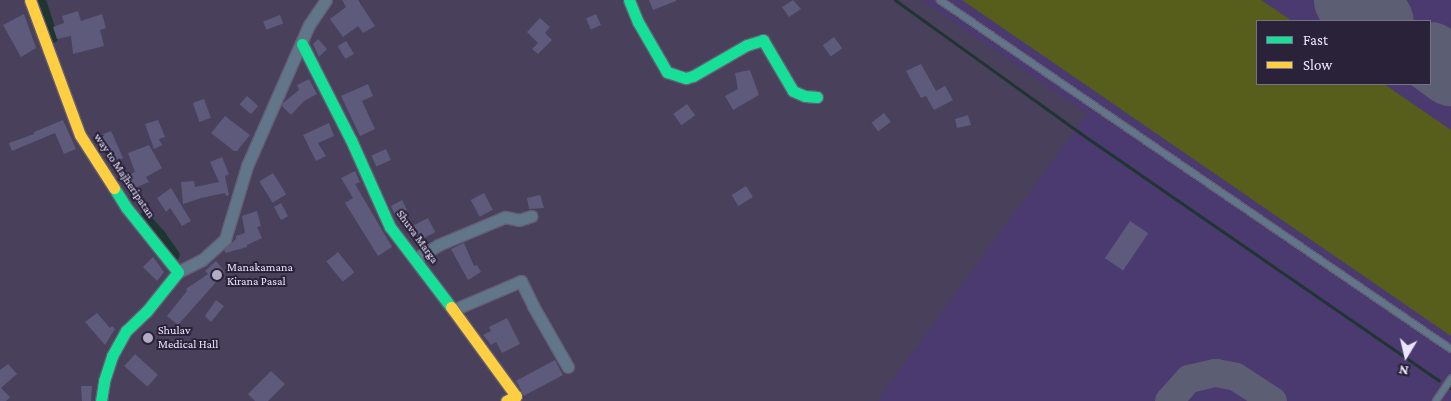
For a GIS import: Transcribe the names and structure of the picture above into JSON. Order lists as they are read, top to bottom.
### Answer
{
  "streets": {
    "street": ["way to Majheripatan", "Shuva Marga"]
  },
  "places": ["Manakamana Kirana Pasal", "Shulav Medical Hall"],
  "legend": ["Fast", "Slow"],
  "north": "bottom"
}
